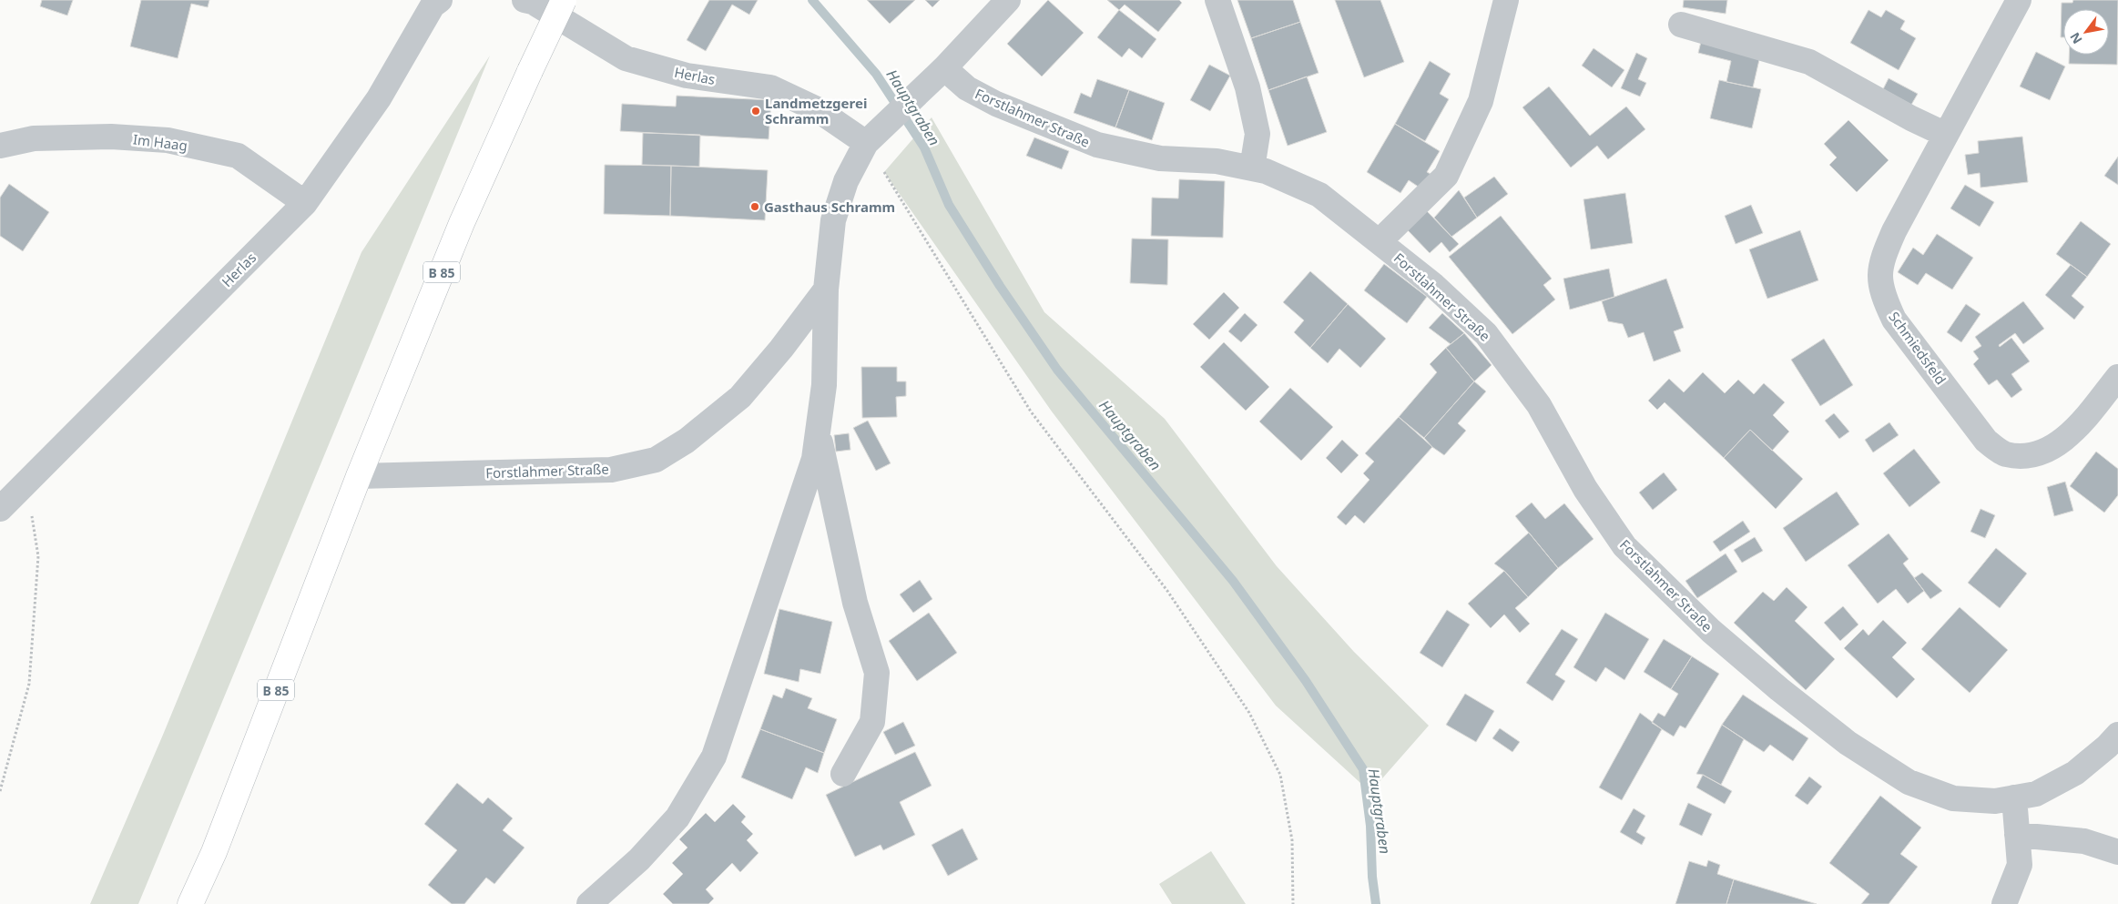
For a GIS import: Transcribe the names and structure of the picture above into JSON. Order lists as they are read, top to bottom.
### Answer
{
  "streets": {
    "main road": ["B 85"],
    "street": [
      "Herlas",
      "Forstlahmer Straße",
      "Im Haag",
      "Schmiedsfeld"
    ]
  },
  "crossings": [
    ["Herlas", "Im Haag"],
    ["Forstlahmer Straße", "B 85"]
  ],
  "water": ["Hauptgraben"],
  "places": ["Landmetzgerei Schramm", "Gasthaus Schramm"],
  "north": "bottom left"
}
